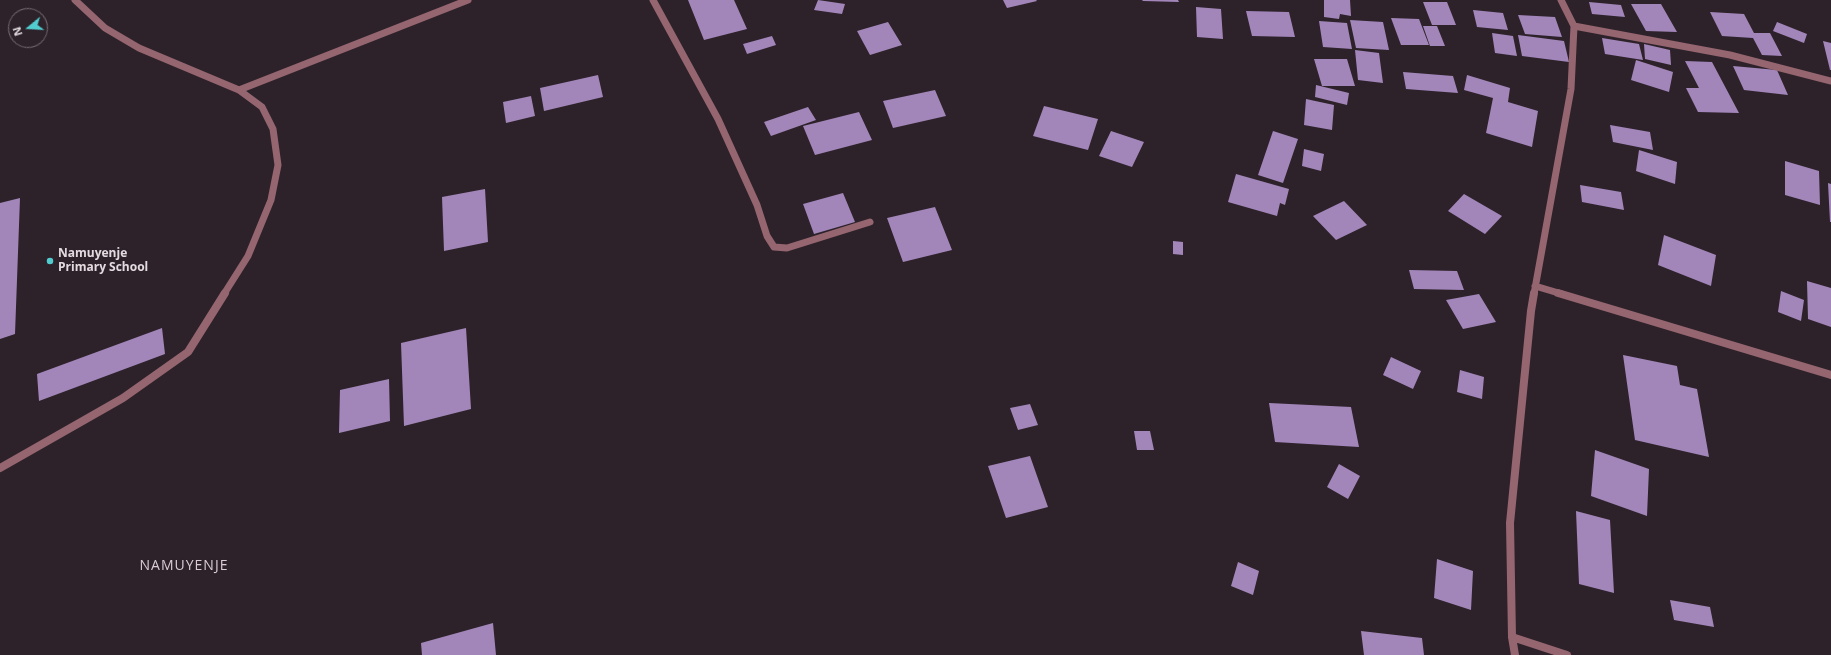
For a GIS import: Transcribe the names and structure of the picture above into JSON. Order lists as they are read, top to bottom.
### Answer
{
  "districts": ["NAMUYENJE"],
  "places": ["Namuyenje Primary School"],
  "north": "left"
}
